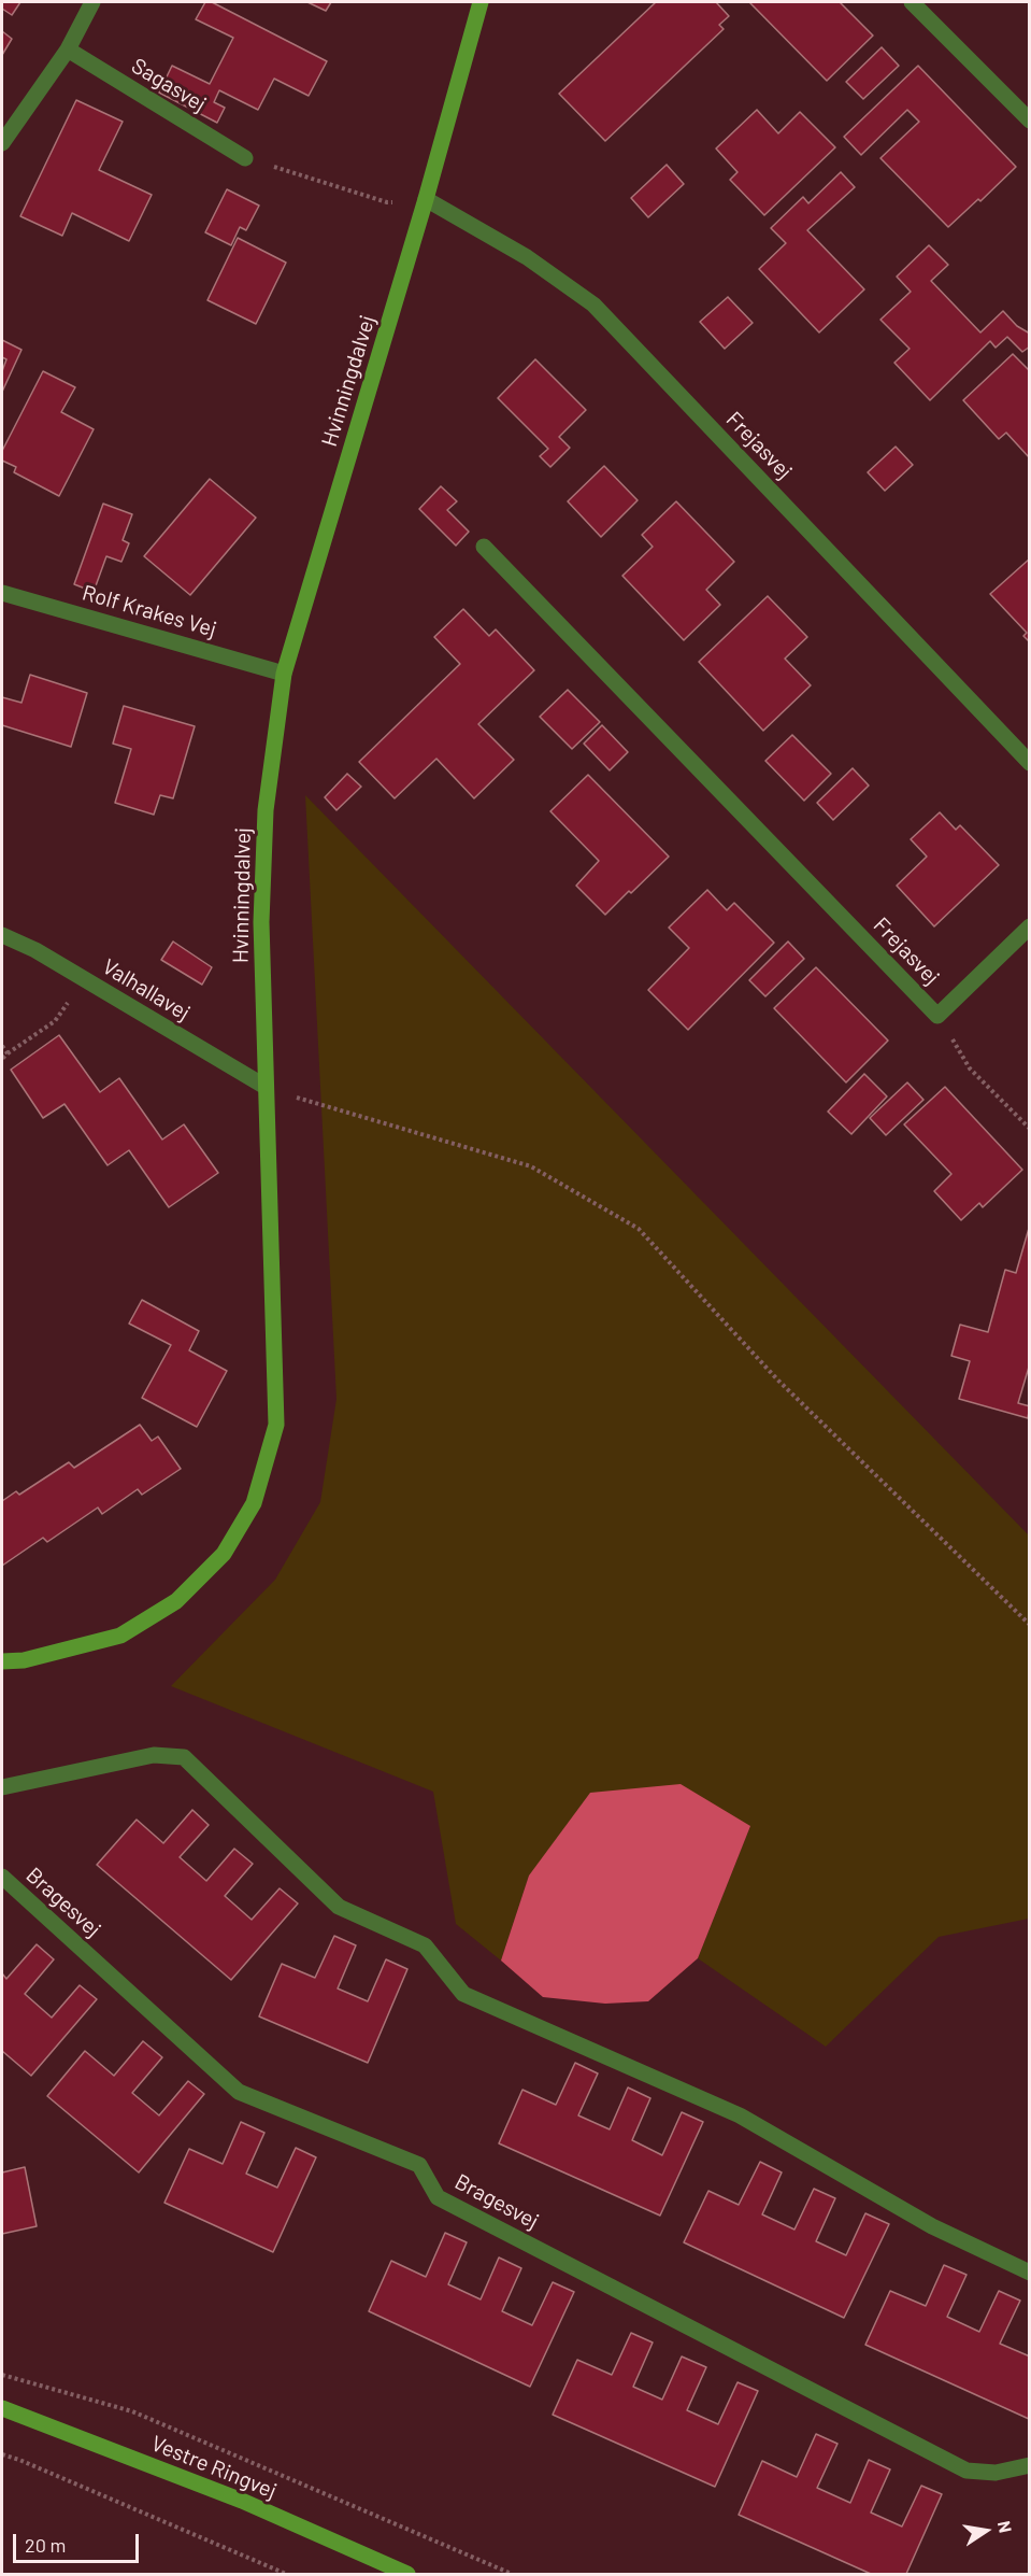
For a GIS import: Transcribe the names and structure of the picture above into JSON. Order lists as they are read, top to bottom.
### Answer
{
  "streets": {
    "street": [
      "Sagasvej",
      "Hvinningdalvej",
      "Frejasvej",
      "Rolf Krakes Vej",
      "Valhallavej",
      "Bragesvej",
      "Vestre Ringvej"
    ]
  },
  "crossings": [
    ["Hvinningdalvej", "Frejasvej"],
    ["Hvinningdalvej", "Rolf Krakes Vej"],
    ["Hvinningdalvej", "Valhallavej"]
  ],
  "scale_bar": "20 m",
  "north": "right"
}
